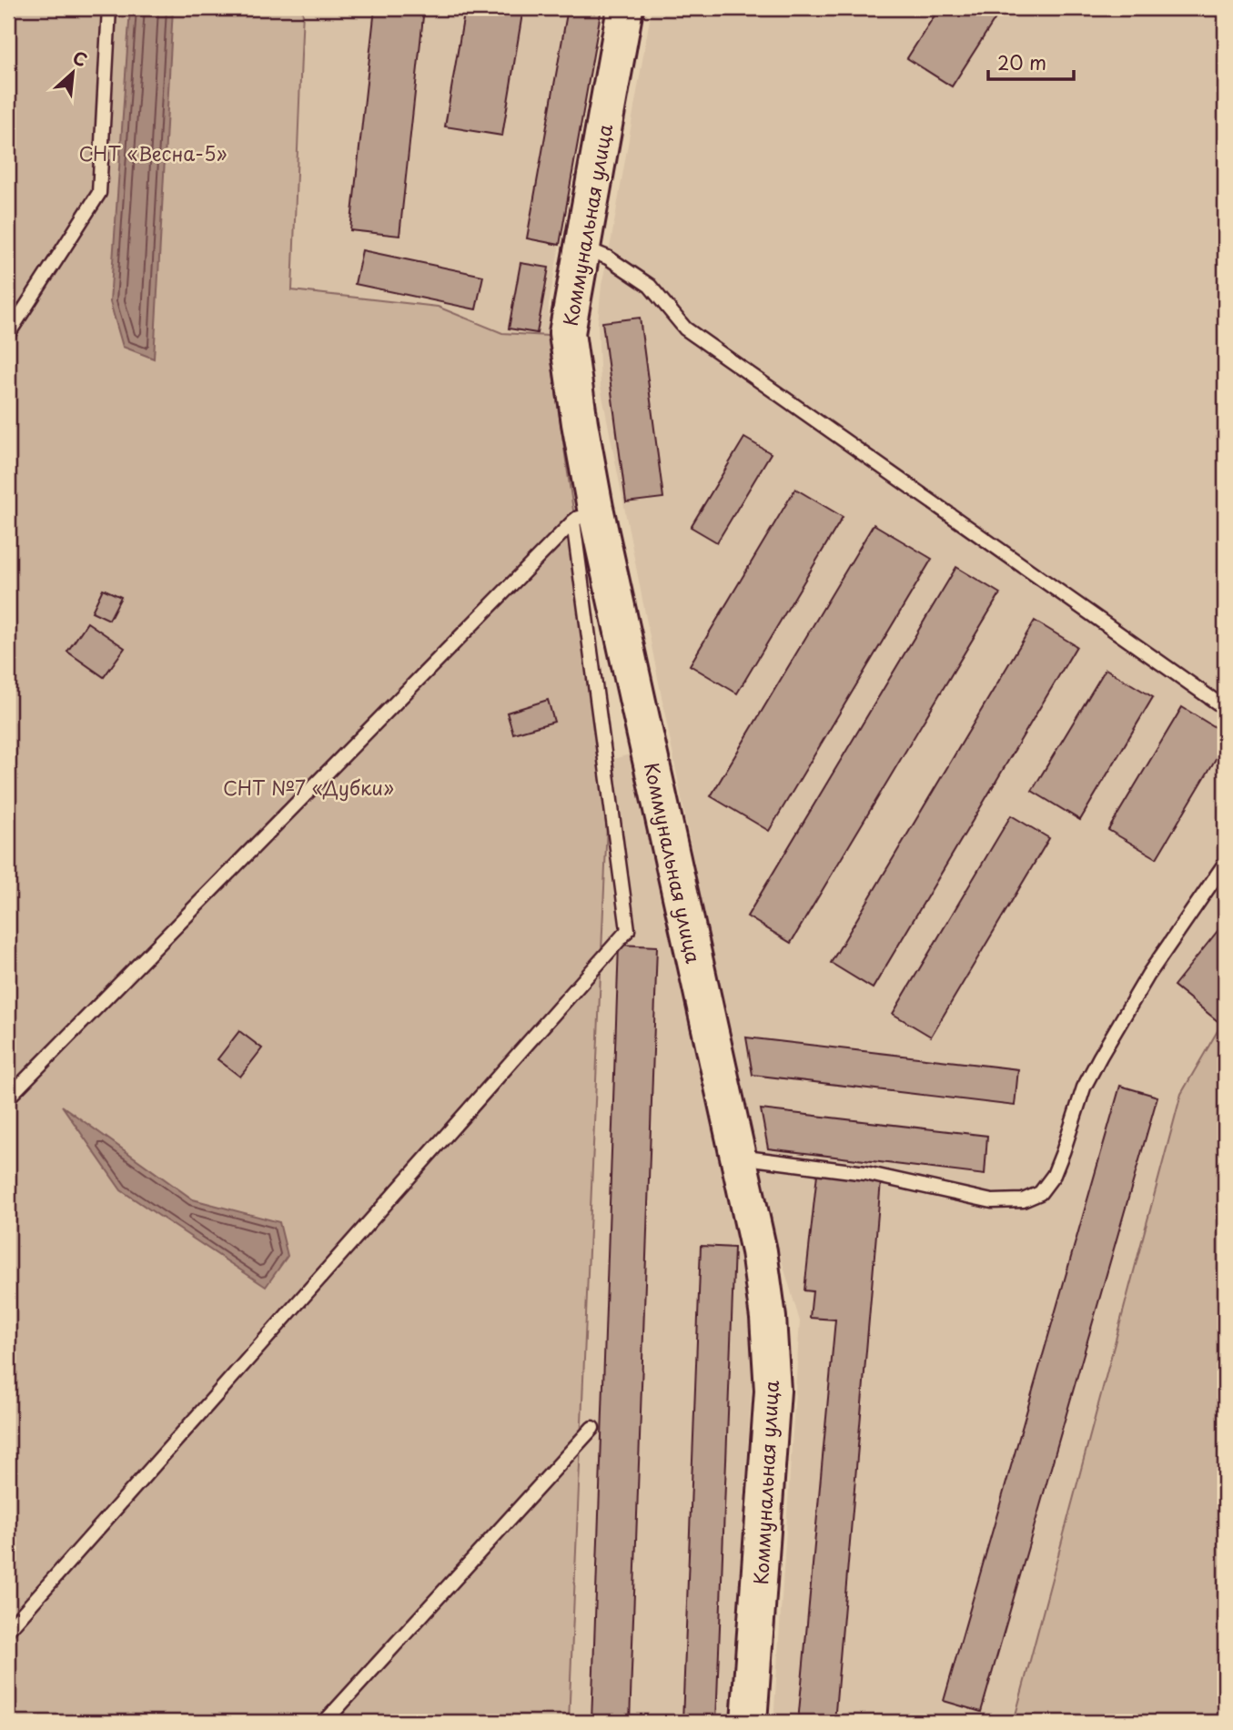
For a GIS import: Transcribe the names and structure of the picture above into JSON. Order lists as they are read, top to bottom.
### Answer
{
  "streets": {
    "street": ["Коммунальная улица"]
  },
  "parks": ["СНТ «Весна-5»", "СНТ №7 «Дубки»"],
  "scale_bar": "20 m",
  "north": "top right"
}
